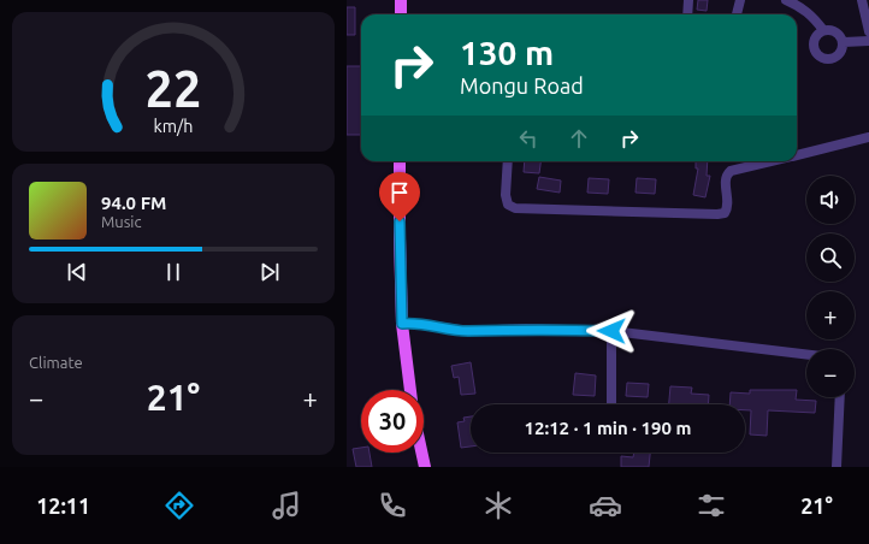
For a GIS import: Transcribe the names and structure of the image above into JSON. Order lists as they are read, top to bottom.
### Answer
{
  "page": {
    "turn": ["130 m", "Mongu Road"],
    "map_buttons": ["+", "−"],
    "song": ["94.0 FM", "Music"],
    "tile": "Climate",
    "heat": ["−", "21°", "+"],
    "limit": "30",
    "trip": "12:12 · 1 min · 190 m",
    "tabs": ["12:11", "21°"],
    "gauge": ["22", "km/h"]
  }
}
